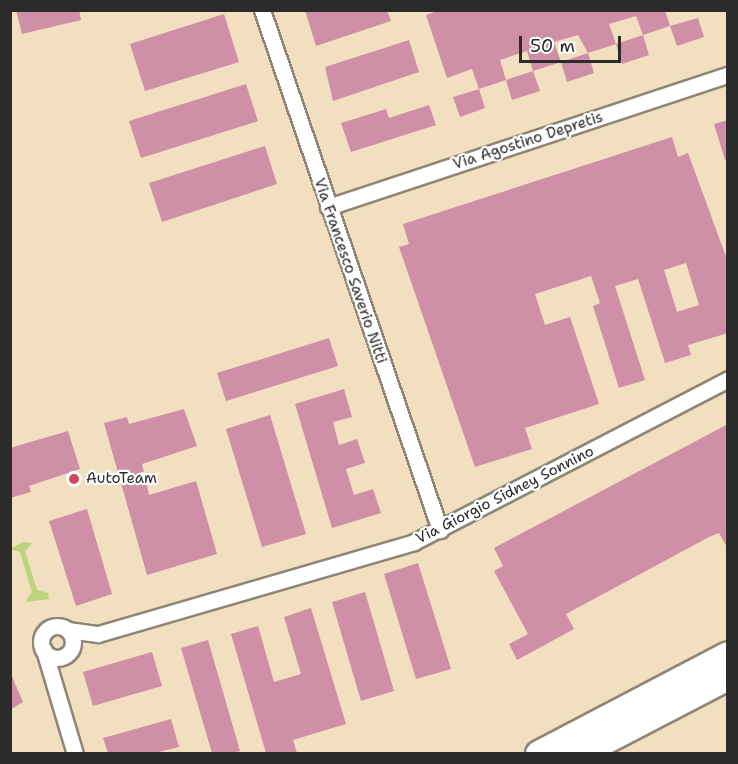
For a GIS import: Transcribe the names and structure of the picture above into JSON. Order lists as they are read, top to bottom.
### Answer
{
  "streets": {
    "street": ["Via Agostino Depretis", "Via Francesco Saverio Nitti", "Via Giorgio Sidney Sonnino"]
  },
  "crossings": [
    ["Via Agostino Depretis", "Via Francesco Saverio Nitti"],
    ["Via Francesco Saverio Nitti", "Via Giorgio Sidney Sonnino"]
  ],
  "places": ["AutoTeam"],
  "scale_bar": "50 m"
}
